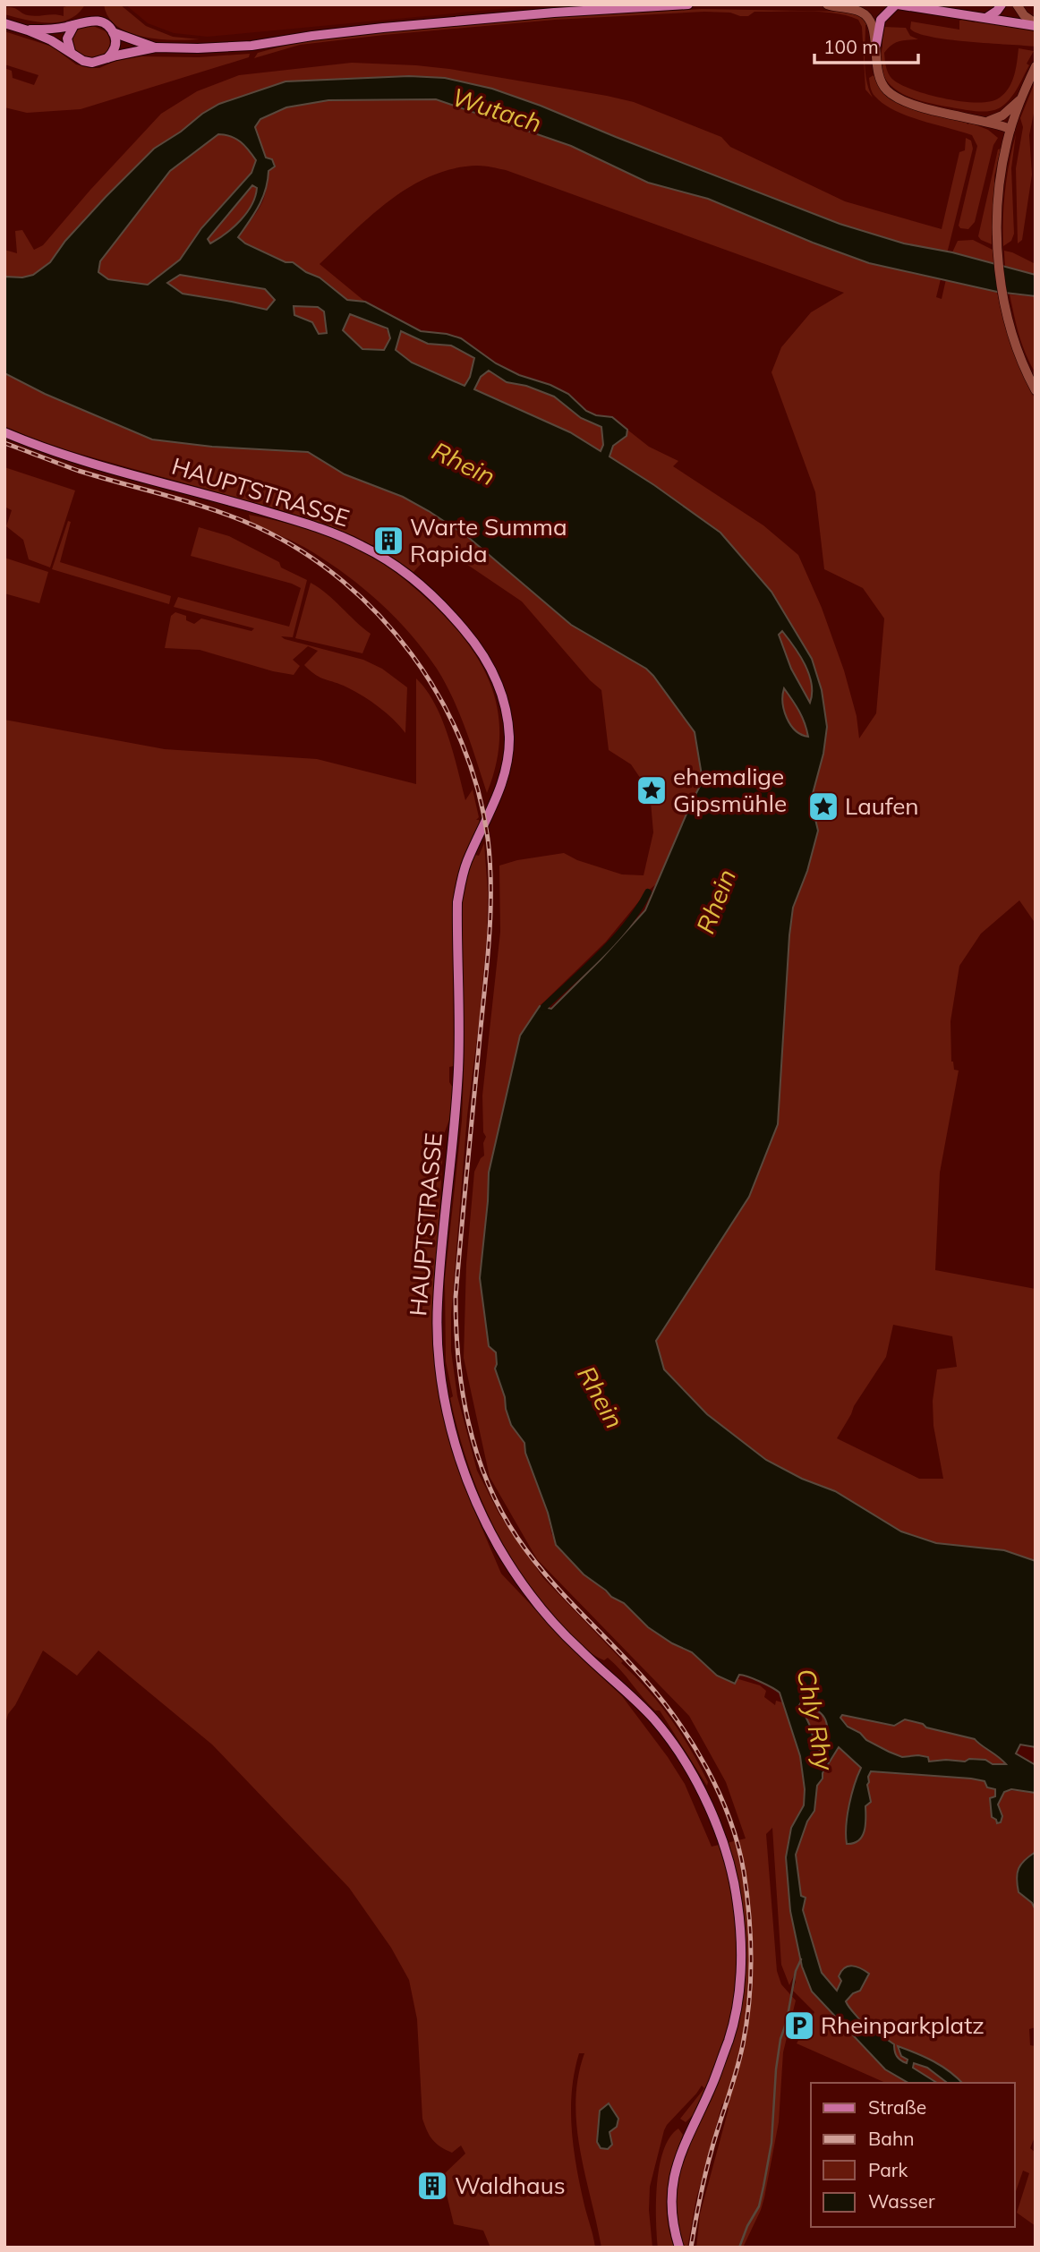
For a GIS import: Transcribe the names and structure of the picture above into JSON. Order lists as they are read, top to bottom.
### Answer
{
  "streets": {
    "main road": ["HAUPTSTRASSE"]
  },
  "water": ["Wutach", "Rhein", "Chly Rhy"],
  "places": {
    "building": ["Warte Summa Rapida", "Waldhaus"],
    "place": ["ehemalige Gipsmühle", "Laufen"],
    "parking": ["Rheinparkplatz"]
  },
  "legend": [
    "Straße",
    "Bahn",
    "Park",
    "Wasser"
  ],
  "scale_bar": "100 m"
}
